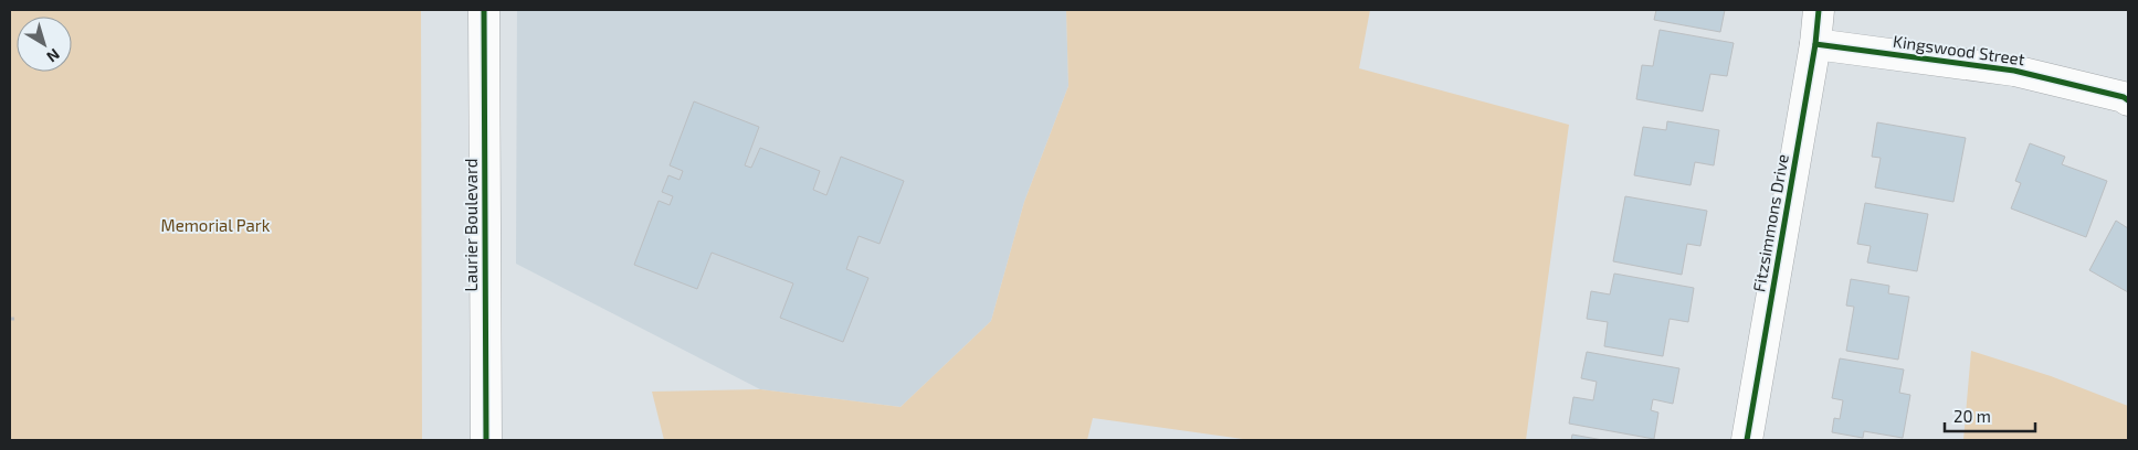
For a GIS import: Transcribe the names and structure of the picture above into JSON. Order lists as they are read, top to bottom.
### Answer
{
  "streets": {
    "street": ["Kingswood Street", "Fitzsimmons Drive", "Laurier Boulevard"]
  },
  "crossings": [
    ["Kingswood Street", "Fitzsimmons Drive"]
  ],
  "parks": ["Memorial Park"],
  "scale_bar": "20 m",
  "north": "bottom right"
}
